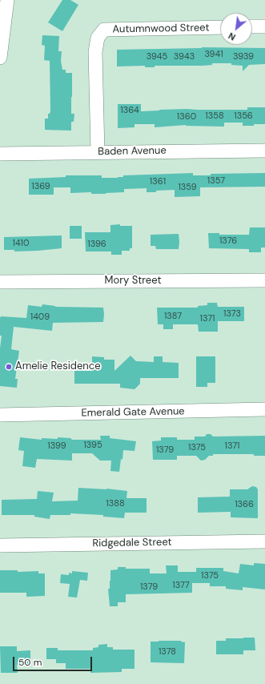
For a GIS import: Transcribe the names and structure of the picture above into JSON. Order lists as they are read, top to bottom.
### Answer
{
  "streets": {
    "street": [
      "Autumnwood Street",
      "Baden Avenue",
      "Mory Street",
      "Emerald Gate Avenue",
      "Ridgedale Street"
    ]
  },
  "crossings": [
    ["Autumnwood Street", "Baden Avenue"]
  ],
  "places": ["Amelie Residence"],
  "house_numbers": [
    "3941",
    "3945",
    "3943",
    "3939",
    "1364",
    "1358",
    "1356",
    "1360",
    "1357",
    "1361",
    "1369",
    "1359",
    "1376",
    "1410",
    "1396",
    "1373",
    "1387",
    "1409",
    "1371",
    "1395",
    "1399",
    "1371",
    "1375",
    "1379",
    "1388",
    "1366",
    "1375",
    "1377",
    "1379",
    "1378"
  ],
  "scale_bar": "50 m",
  "north": "bottom left"
}
